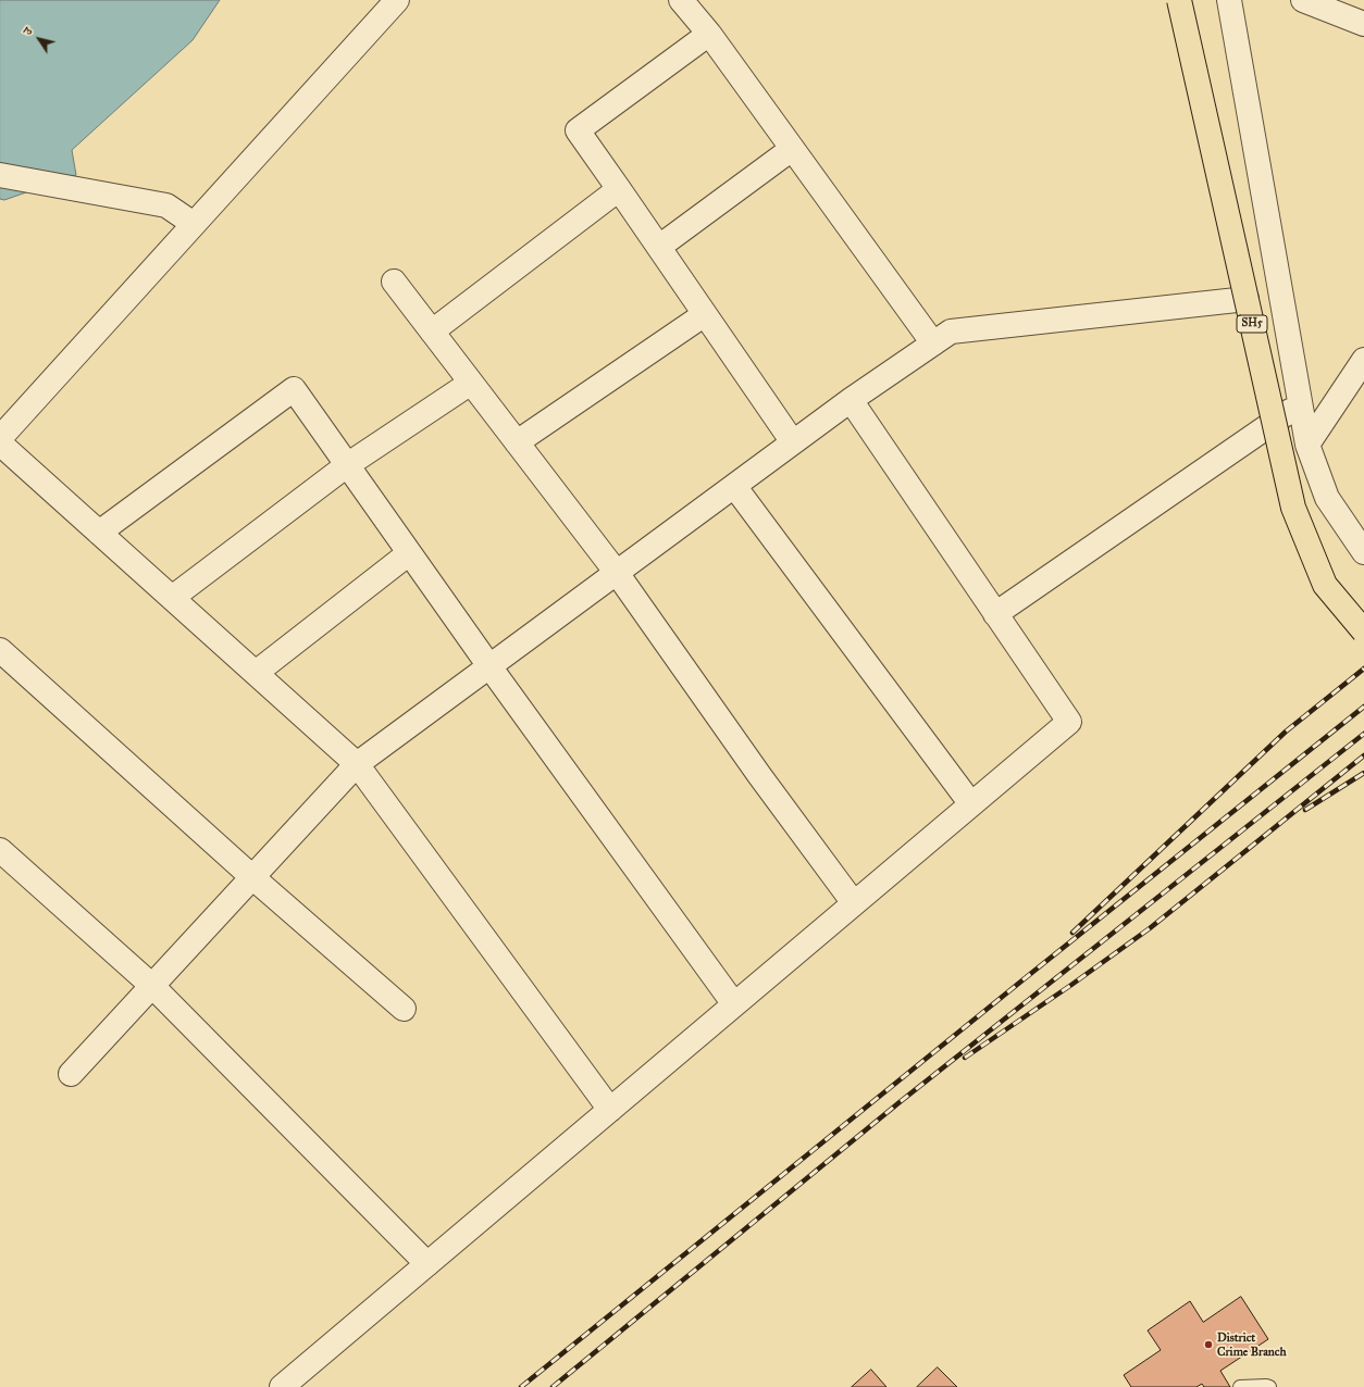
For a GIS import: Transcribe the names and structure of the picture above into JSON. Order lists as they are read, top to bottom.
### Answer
{
  "streets": {
    "main road": ["SH5"]
  },
  "places": ["District Crime Branch"],
  "north": "top left"
}
